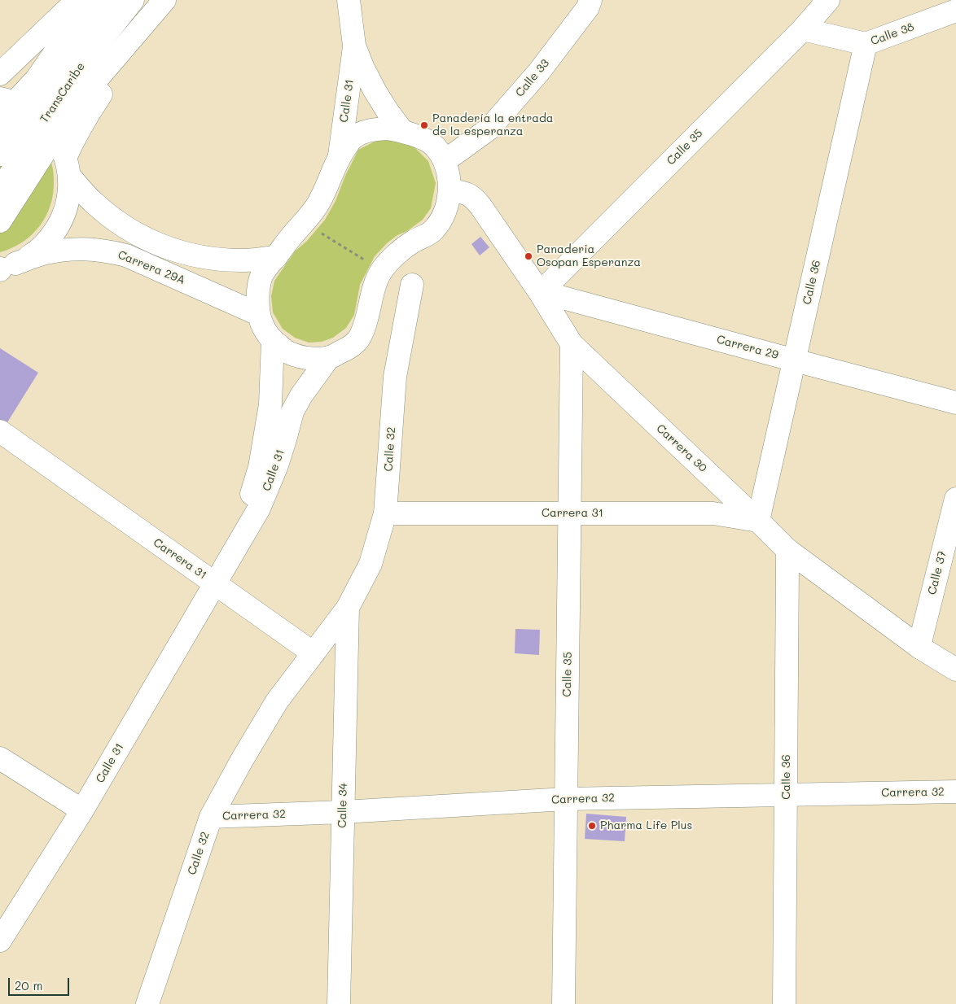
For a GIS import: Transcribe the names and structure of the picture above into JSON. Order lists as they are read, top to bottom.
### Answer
{
  "streets": {
    "main road": [
      "Calle 38",
      "Calle 33",
      "TransCaribe",
      "Calle 31",
      "Calle 35",
      "Carrera 29A",
      "Calle 36",
      "Carrera 29",
      "Carrera 30",
      "Calle 32",
      "Carrera 31",
      "Calle 37",
      "Carrera 32",
      "Calle 34"
    ]
  },
  "crossings": [
    ["Calle 38", "Calle 35"],
    ["Calle 38", "Calle 36"],
    ["Calle 33", "Calle 31"],
    ["Calle 33", "Carrera 30"],
    ["Calle 31", "Carrera 29A"],
    ["Calle 31", "Carrera 30"],
    ["Calle 31", "Carrera 31"],
    ["Calle 35", "Carrera 29"],
    ["Calle 35", "Carrera 30"],
    ["Calle 35", "Carrera 31"],
    ["Calle 35", "Carrera 32"],
    ["Calle 36", "Carrera 29"],
    ["Calle 36", "Carrera 30"],
    ["Calle 36", "Carrera 31"],
    ["Calle 36", "Carrera 32"],
    ["Carrera 29", "Carrera 30"],
    ["Carrera 30", "Carrera 31"],
    ["Carrera 30", "Calle 37"],
    ["Calle 32", "Carrera 31"],
    ["Calle 32", "Carrera 32"],
    ["Calle 32", "Calle 34"],
    ["Carrera 32", "Calle 34"]
  ],
  "places": ["Panadería la entrada de la esperanza", "Panaderia Osopan Esperanza", "Pharma Life Plus"],
  "scale_bar": "20 m"
}
